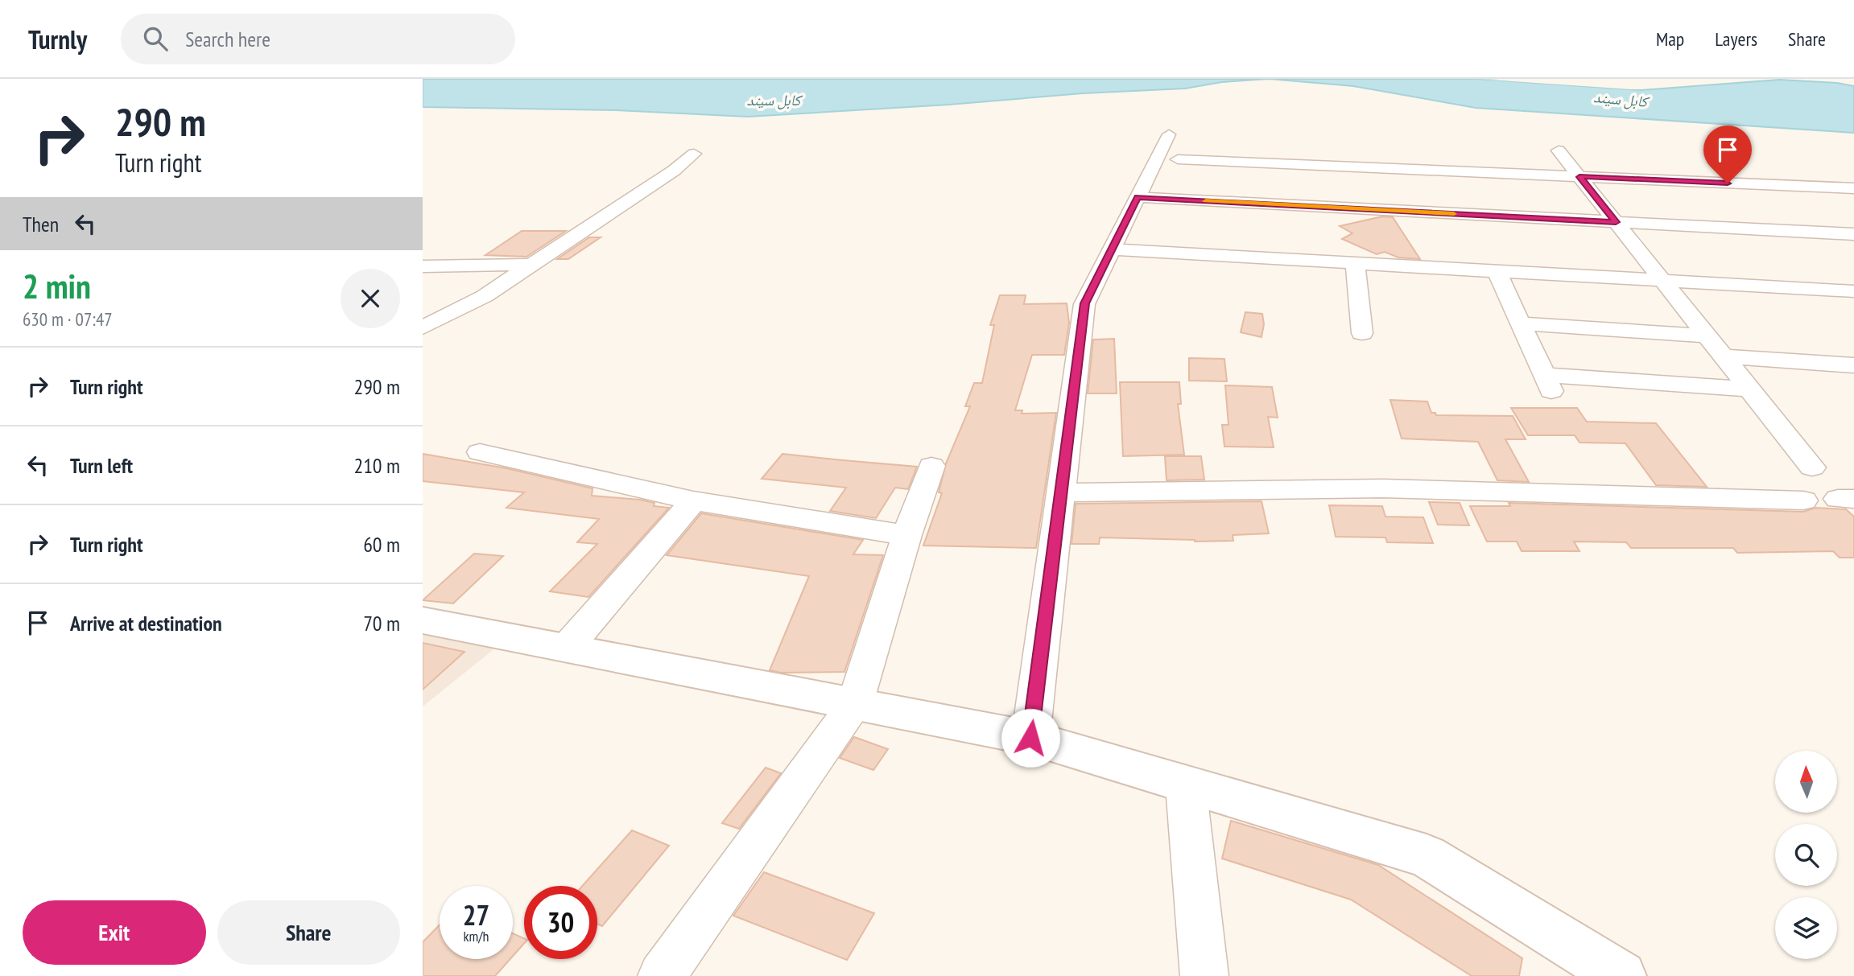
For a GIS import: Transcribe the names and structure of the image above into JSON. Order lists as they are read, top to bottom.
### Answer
{
  "water": ["کابل سيند"],
  "north": "top",
  "page": {
    "header": "Turnly",
    "search": "Search here",
    "nav": ["Map", "Layers", "Share"],
    "turn": ["290 m", "Turn right"],
    "then": "Then",
    "heading": ["2 min", "630 m · 07:47"],
    "list": [
      {
        "name": "Turn right",
        "value": "290 m"
      },
      {
        "name": "Turn left",
        "value": "210 m"
      },
      {
        "name": "Turn right",
        "value": "60 m"
      },
      {
        "name": "Arrive at destination",
        "value": "70 m"
      }
    ],
    "speed": "27 km/h",
    "limit": "30",
    "buttons": ["Exit", "Share"]
  }
}
